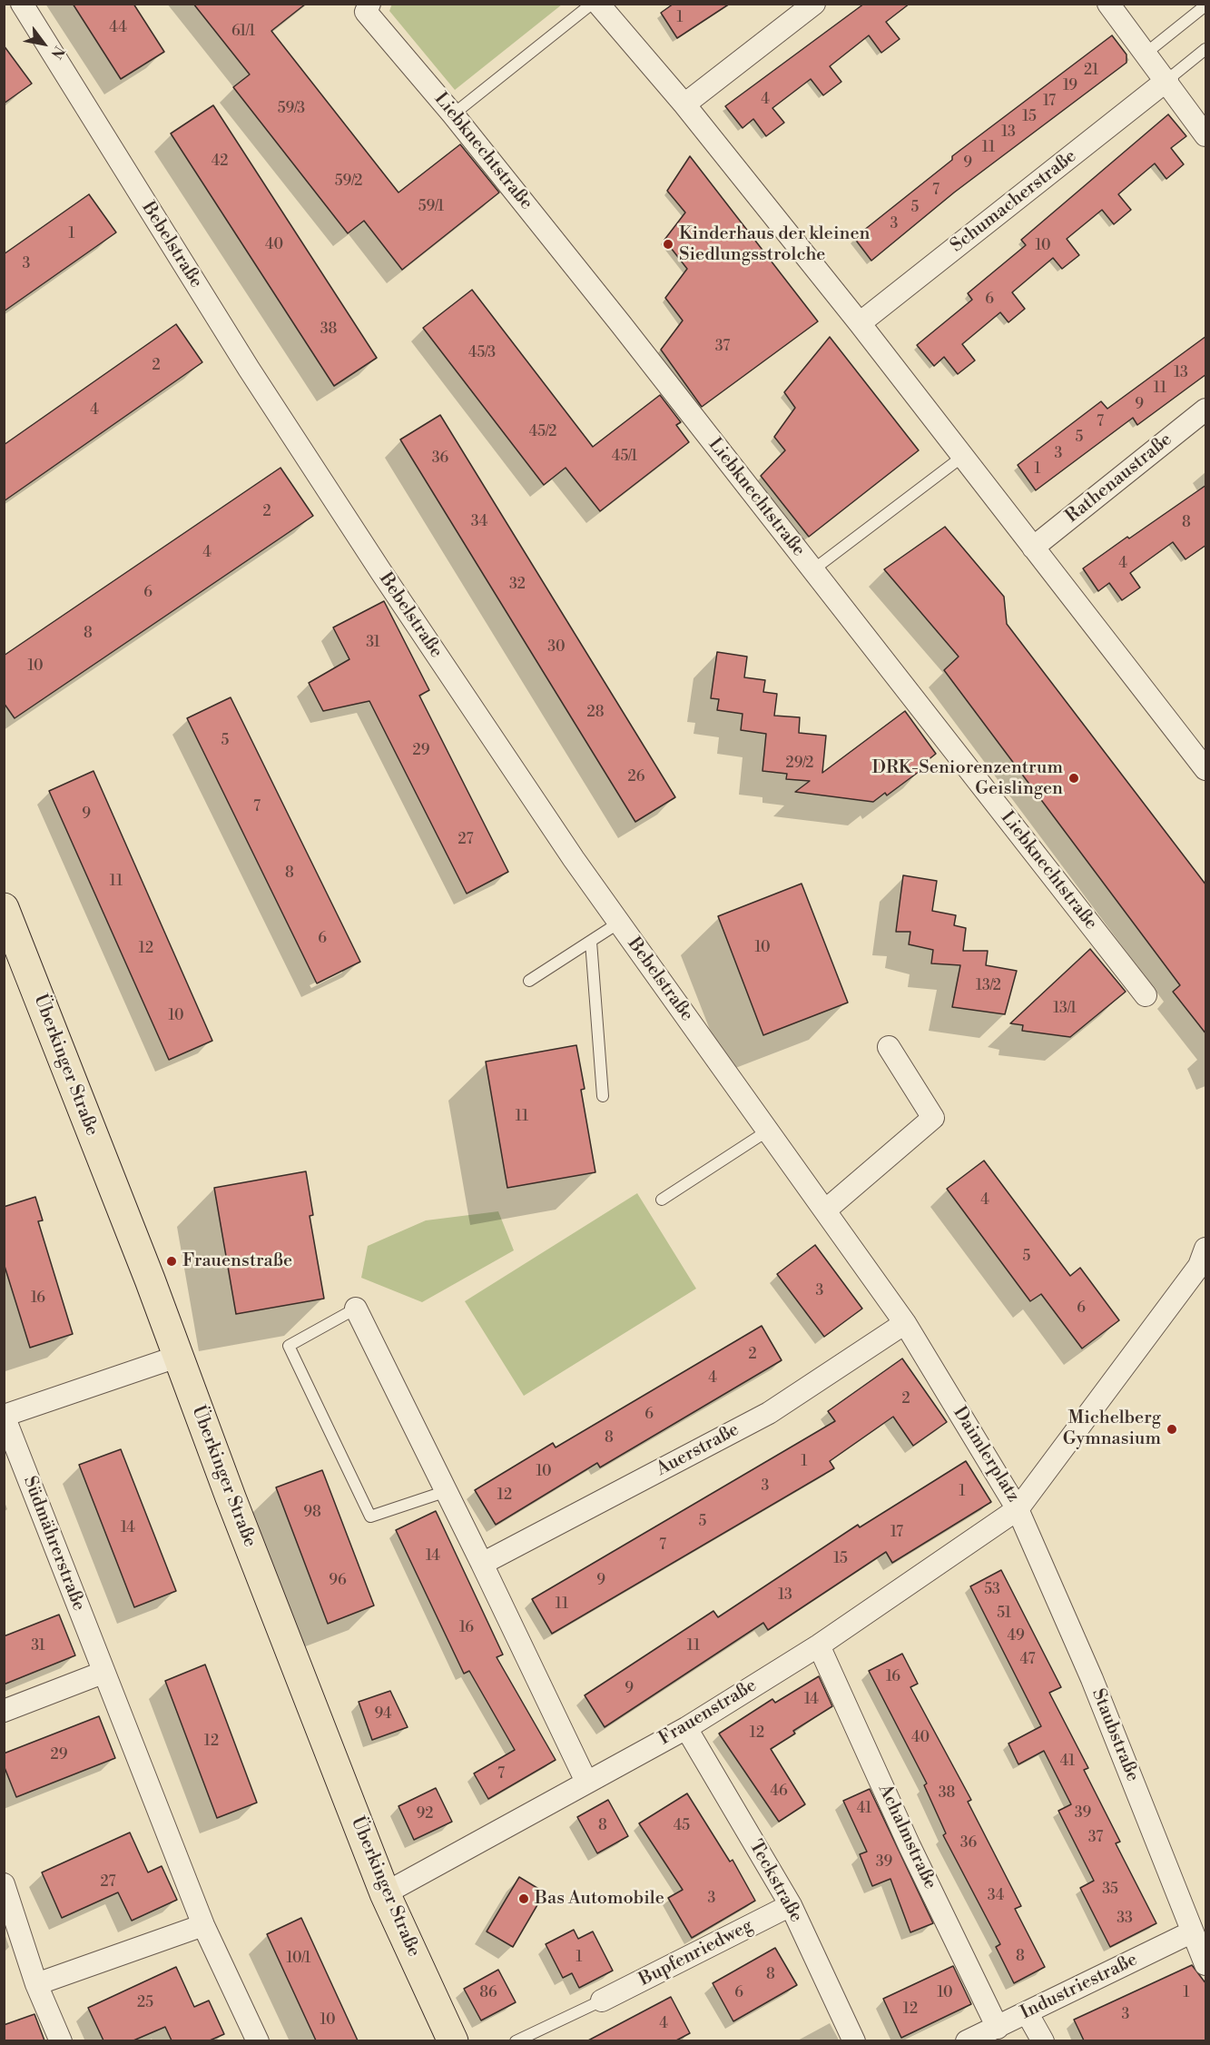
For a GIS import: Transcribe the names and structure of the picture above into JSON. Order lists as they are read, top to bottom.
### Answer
{
  "streets": {
    "main road": ["Überkinger Straße"],
    "street": [
      "Liebknechtstraße",
      "Schumacherstraße",
      "Bebelstraße",
      "Rathenaustraße",
      "Auerstraße",
      "Daimlerplatz",
      "Südmährerstraße",
      "Frauenstraße",
      "Staubstraße",
      "Achalmstraße",
      "Teckstraße",
      "Bupfenriedweg",
      "Industriestraße"
    ]
  },
  "crossings": [
    ["Bebelstraße", "Auerstraße"],
    ["Bebelstraße", "Daimlerplatz"],
    ["Überkinger Straße", "Südmährerstraße"],
    ["Überkinger Straße", "Frauenstraße"],
    ["Auerstraße", "Daimlerplatz"],
    ["Daimlerplatz", "Frauenstraße"],
    ["Daimlerplatz", "Staubstraße"],
    ["Frauenstraße", "Staubstraße"],
    ["Frauenstraße", "Achalmstraße"],
    ["Frauenstraße", "Teckstraße"],
    ["Staubstraße", "Industriestraße"],
    ["Achalmstraße", "Industriestraße"],
    ["Teckstraße", "Bupfenriedweg"]
  ],
  "places": [
    "Kinderhaus der kleinen Siedlungsstrolche",
    "DRK-Seniorenzentrum Geislingen",
    "Frauenstraße",
    "Michelberg Gymnasium",
    "Bas Automobile"
  ],
  "house_numbers": [
    "1",
    "44",
    "61/1",
    "21",
    "19",
    "4",
    "17",
    "59/3",
    "15",
    "13",
    "11",
    "42",
    "9",
    "59/2",
    "7",
    "59/1",
    "5",
    "3",
    "1",
    "40",
    "10",
    "3",
    "6",
    "38",
    "37",
    "45/3",
    "2",
    "13",
    "11",
    "9",
    "4",
    "7",
    "45/2",
    "5",
    "3",
    "45/1",
    "36",
    "1",
    "2",
    "34",
    "8",
    "4",
    "4",
    "32",
    "6",
    "8",
    "31",
    "30",
    "10",
    "28",
    "5",
    "29",
    "29/2",
    "26",
    "7",
    "9",
    "27",
    "8",
    "11",
    "6",
    "10",
    "12",
    "13/2",
    "13/1",
    "10",
    "11",
    "4",
    "5",
    "3",
    "16",
    "6",
    "2",
    "4",
    "2",
    "6",
    "8",
    "1",
    "10",
    "3",
    "1",
    "12",
    "98",
    "5",
    "14",
    "17",
    "7",
    "14",
    "15",
    "96",
    "9",
    "53",
    "13",
    "11",
    "51",
    "16",
    "49",
    "31",
    "11",
    "47",
    "16",
    "9",
    "14",
    "94",
    "12",
    "40",
    "12",
    "29",
    "41",
    "7",
    "46",
    "38",
    "41",
    "39",
    "92",
    "8",
    "45",
    "37",
    "36",
    "39",
    "27",
    "35",
    "34",
    "3",
    "33",
    "8",
    "1",
    "10/1",
    "8",
    "86",
    "6",
    "10",
    "1",
    "25",
    "12",
    "3",
    "10",
    "4"
  ],
  "north": "bottom right"
}
